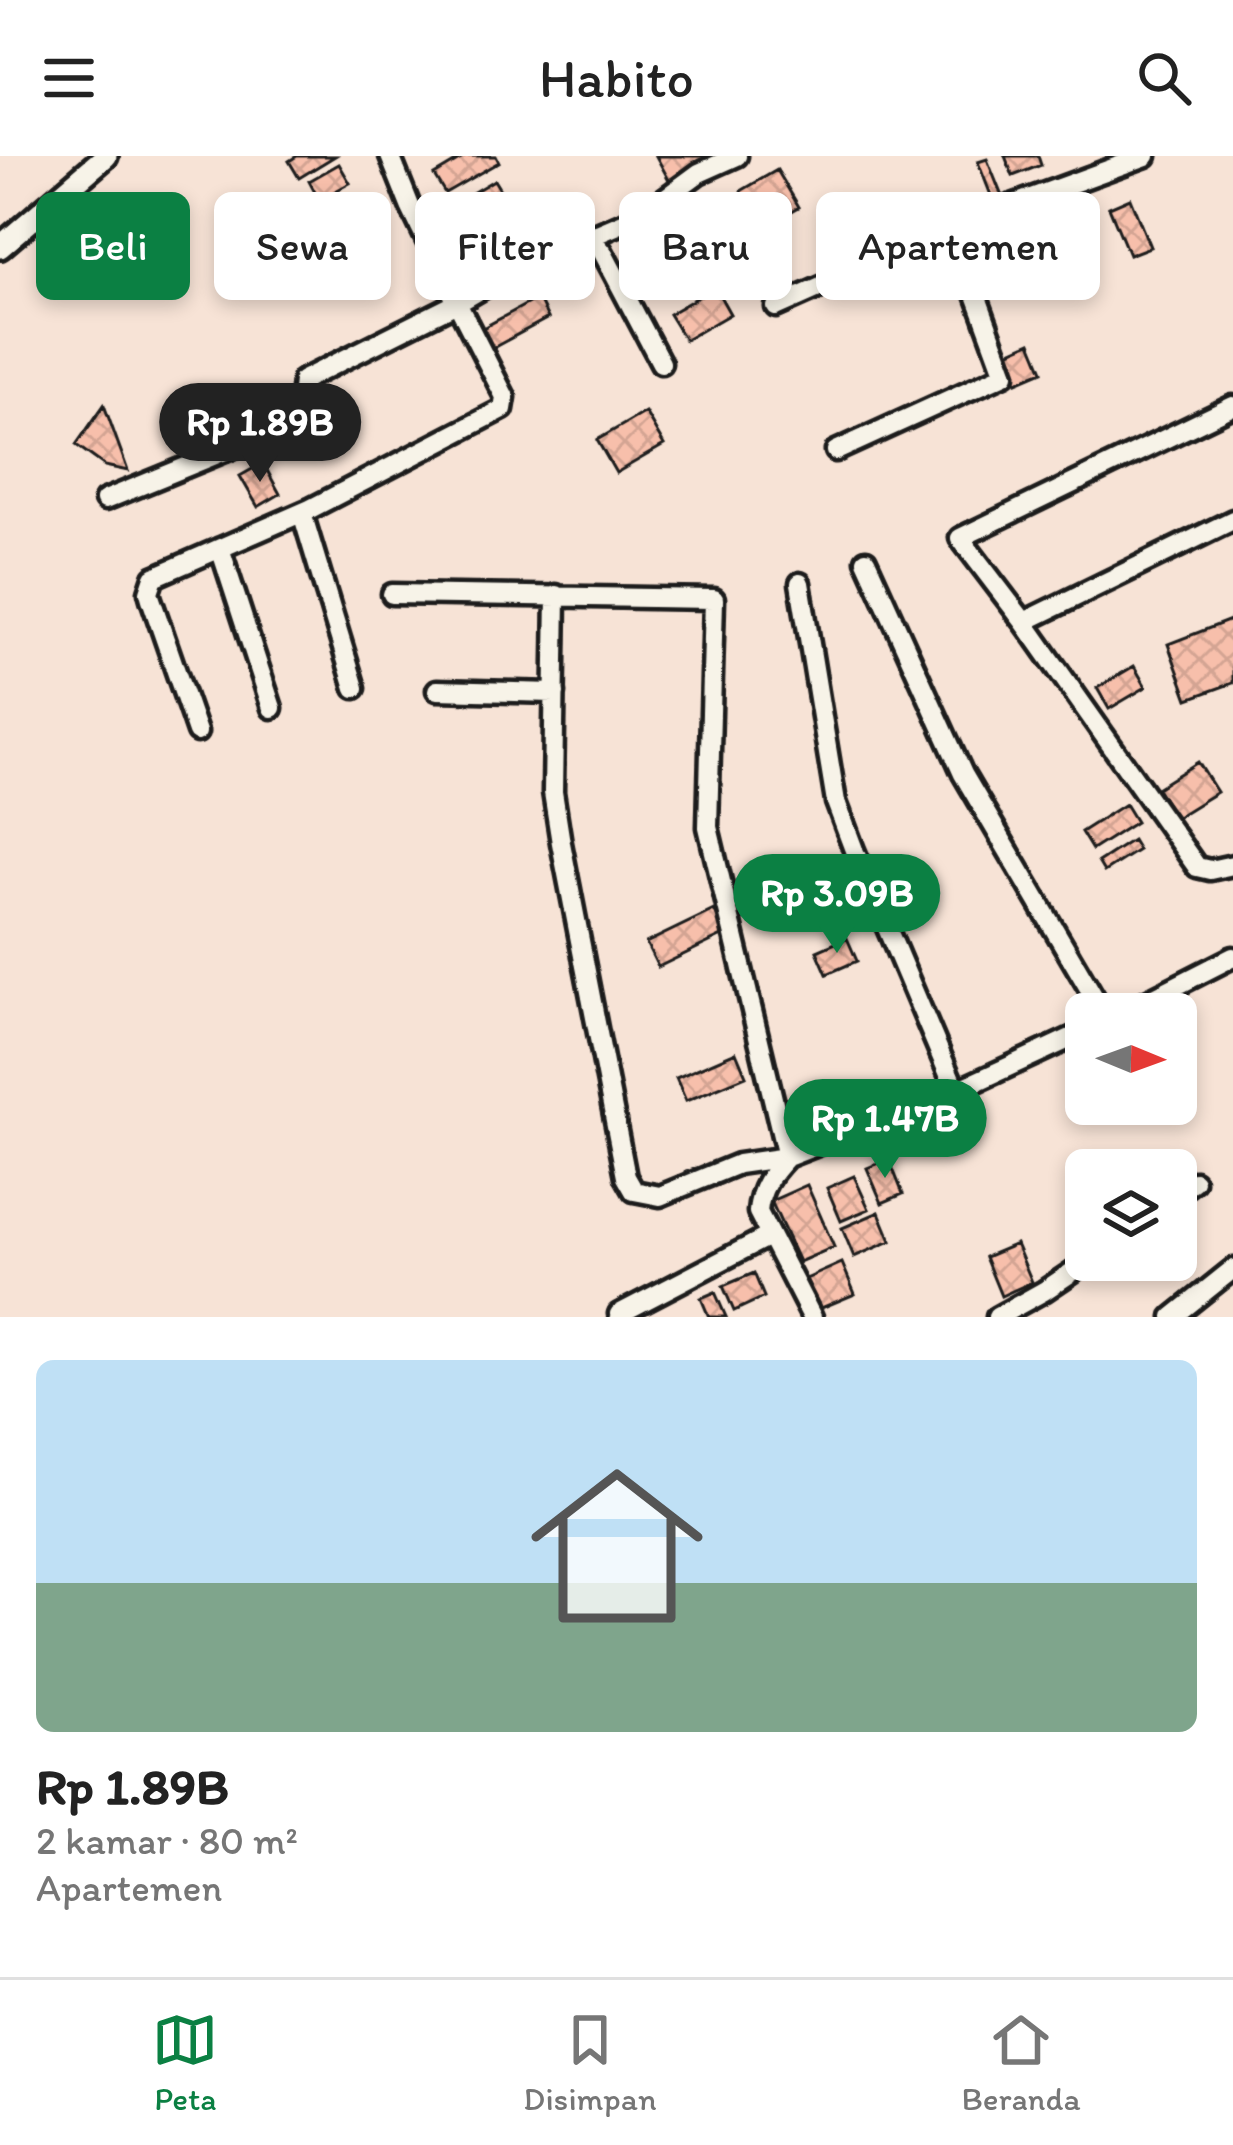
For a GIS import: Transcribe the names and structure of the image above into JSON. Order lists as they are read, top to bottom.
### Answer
{
  "north": "right",
  "page": {
    "header": "Habito",
    "chip": [
      "Beli",
      "Sewa",
      "Filter",
      "Baru",
      "Apartemen"
    ],
    "price": ["Rp 1.89B", "Rp 3.09B", "Rp 1.47B"],
    "list": [
      {
        "name": "Rp 1.89B",
        "note": "2 kamar · 80 m² · Apartemen"
      }
    ],
    "tabs": ["Peta", "Disimpan", "Beranda"]
  }
}
